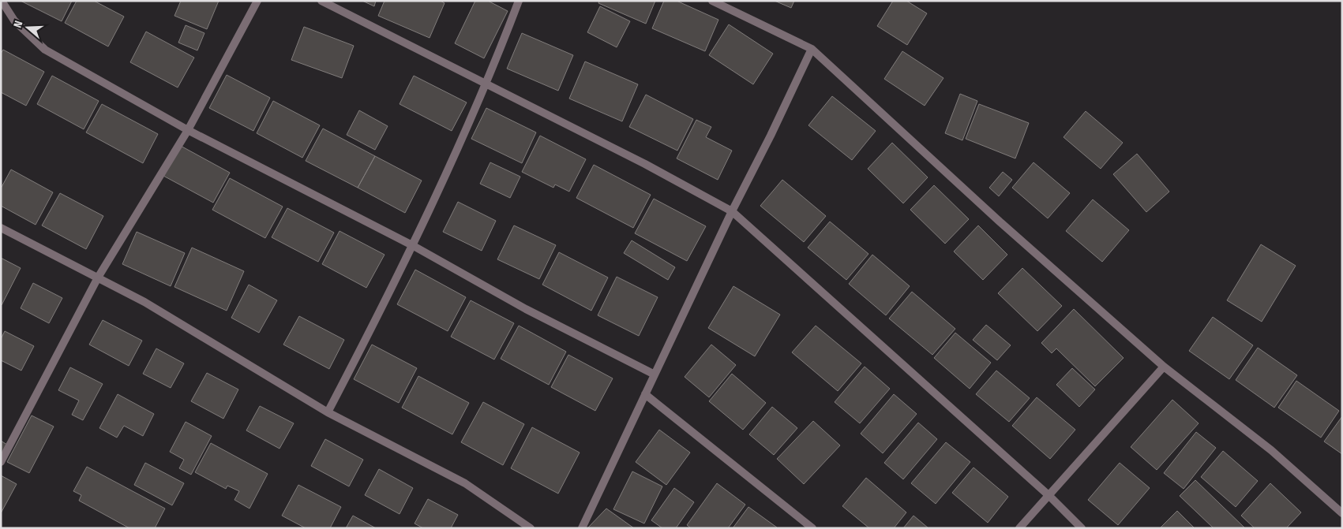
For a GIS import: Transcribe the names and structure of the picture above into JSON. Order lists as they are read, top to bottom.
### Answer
{
  "north": "left"
}
